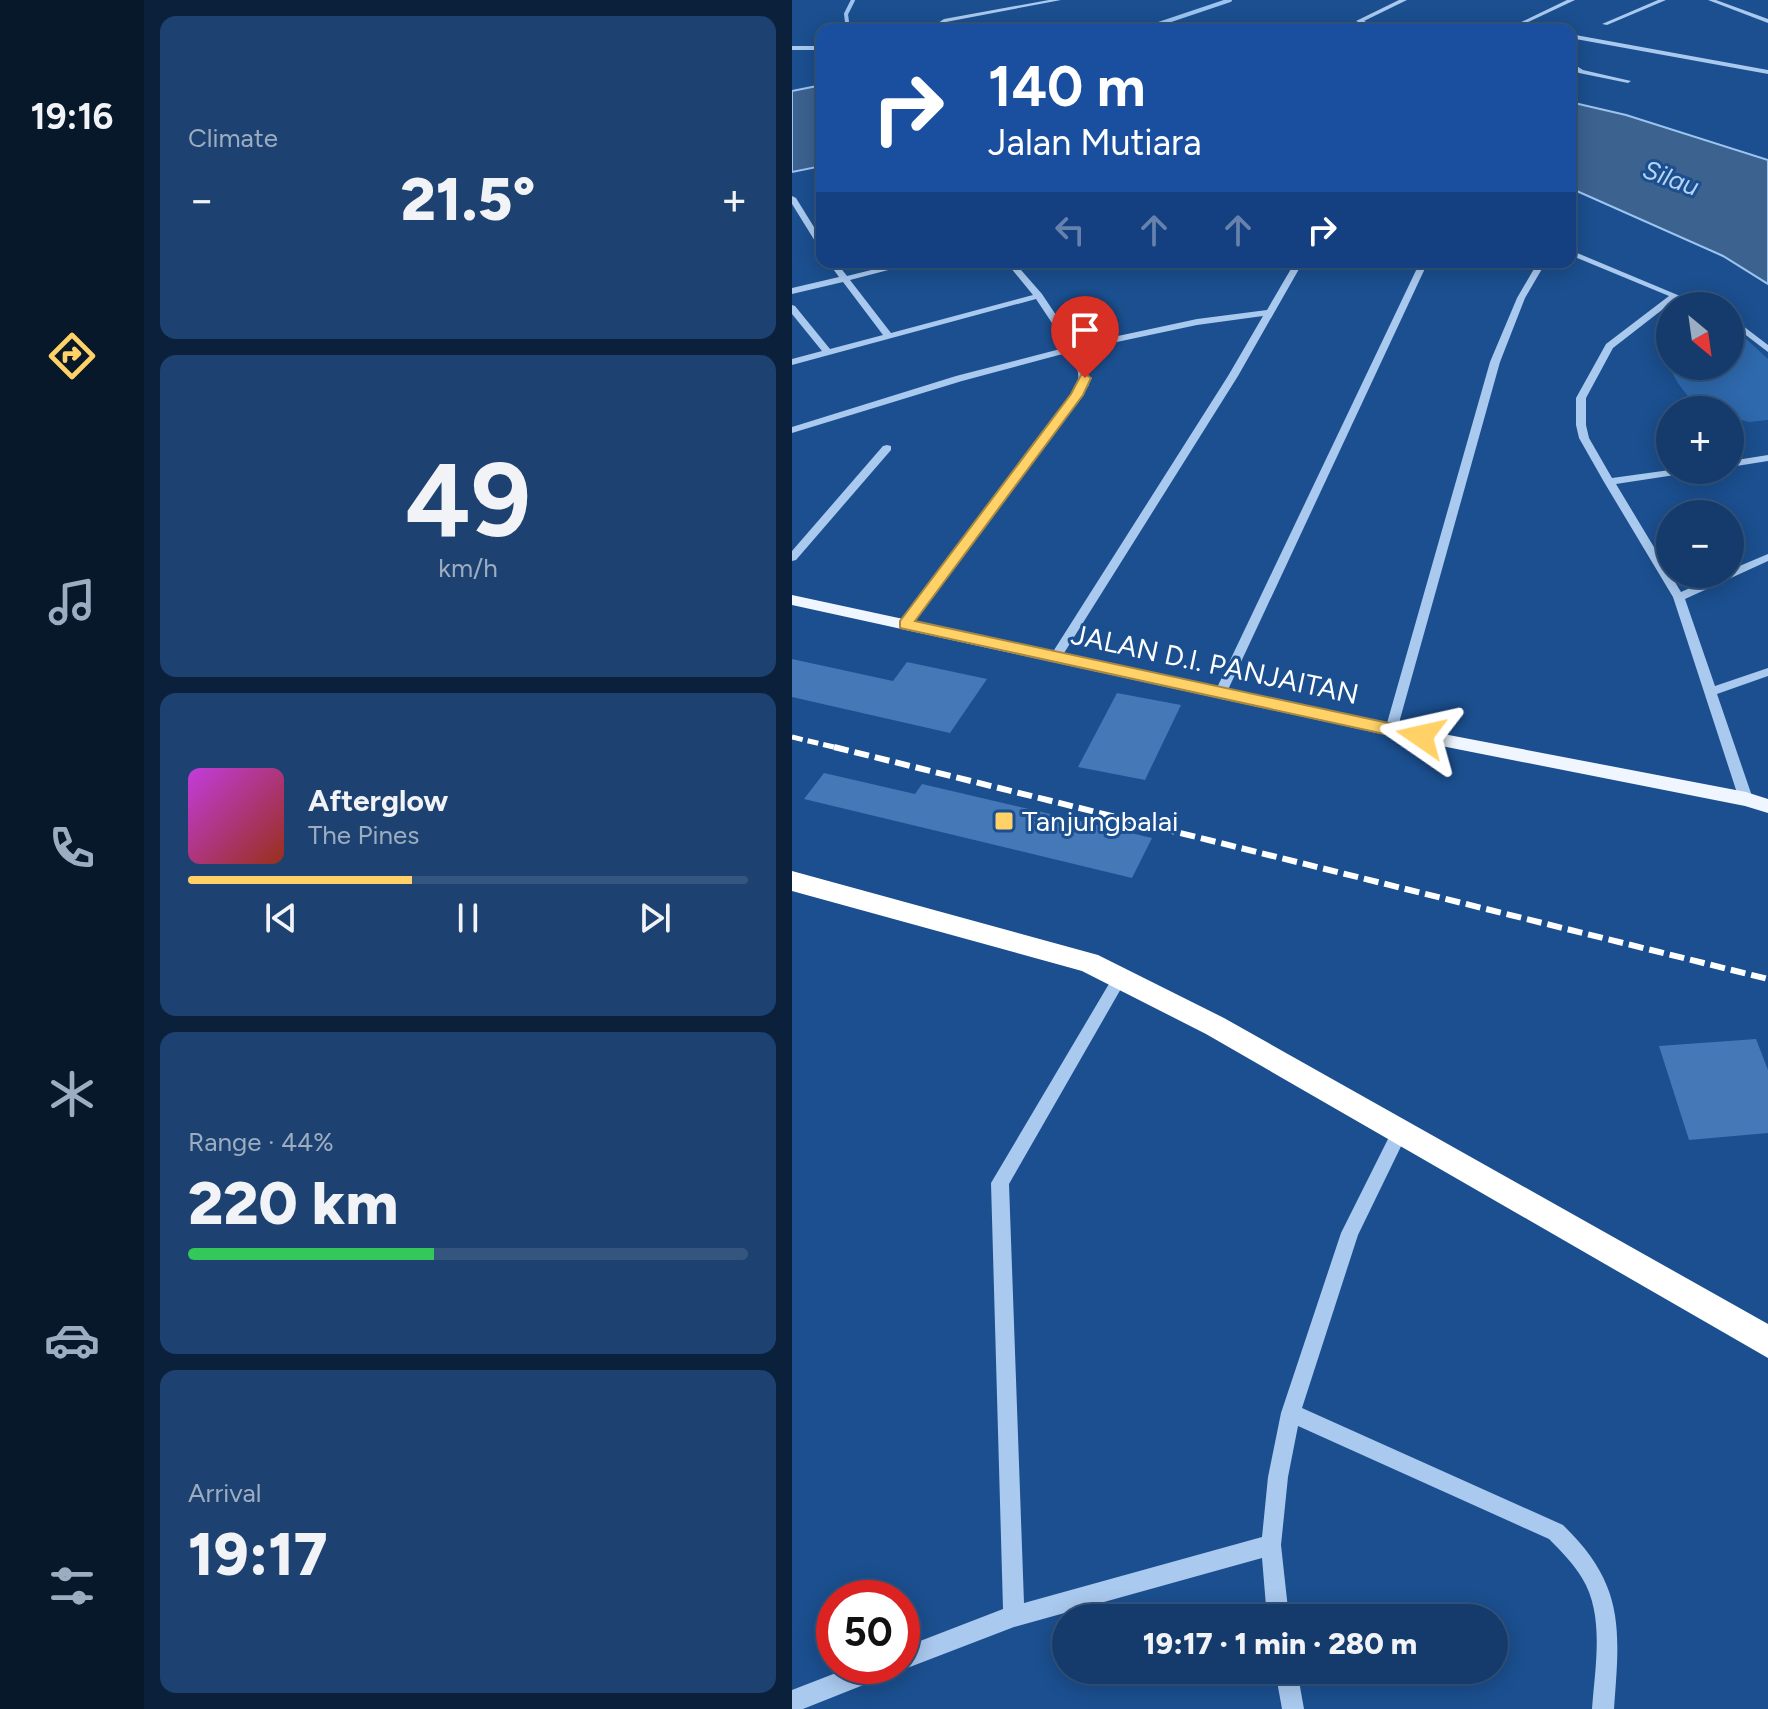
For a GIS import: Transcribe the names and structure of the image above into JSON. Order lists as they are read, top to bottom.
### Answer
{
  "streets": {
    "main road": ["JALAN D.I. PANJAITAN"]
  },
  "water": ["Silau"],
  "places": {
    "transit": ["Tanjungbalai"]
  },
  "north": "bottom right",
  "page": {
    "tabs": "19:16",
    "tile": [
      "Climate",
      ["49", "km/h"],
      ["Range · 44%", "220 km"],
      ["Arrival", "19:17"]
    ],
    "turn": ["140 m", "Jalan Mutiara"],
    "heat": ["−", "21.5°", "+"],
    "map_buttons": ["+", "−"],
    "song": ["Afterglow", "The Pines"],
    "limit": "50",
    "trip": "19:17 · 1 min · 280 m"
  }
}
